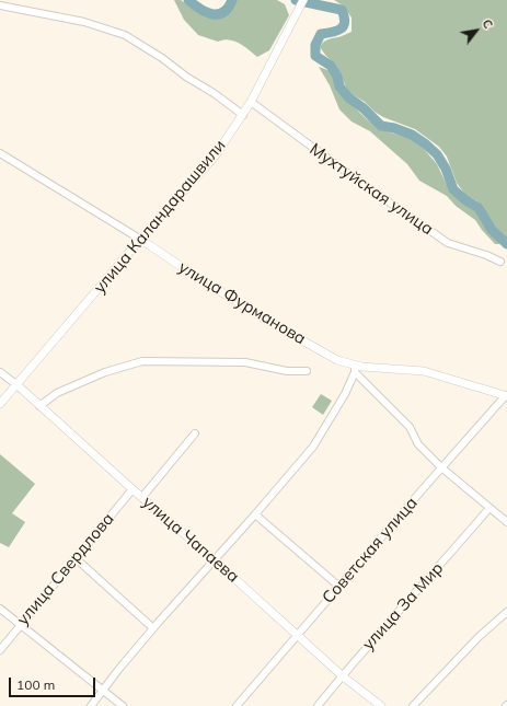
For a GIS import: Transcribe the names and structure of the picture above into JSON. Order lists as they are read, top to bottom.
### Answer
{
  "streets": {
    "main road": ["улица Каландарашвили", "улица Фурманова", "улица Чапаева"],
    "street": [
      "Мухтуйская улица",
      "Советская улица",
      "улица Свердлова",
      "улица За Мир"
    ]
  },
  "crossings": [
    ["Мухтуйская улица", "улица Каландарашвили"],
    ["улица Каландарашвили", "улица Фурманова"],
    ["улица Каландарашвили", "улица Чапаева"],
    ["улица Фурманова", "Советская улица"],
    ["улица Чапаева", "Советская улица"],
    ["улица Чапаева", "улица Свердлова"],
    ["улица Чапаева", "улица За Мир"]
  ],
  "scale_bar": "100 m",
  "north": "top right"
}
